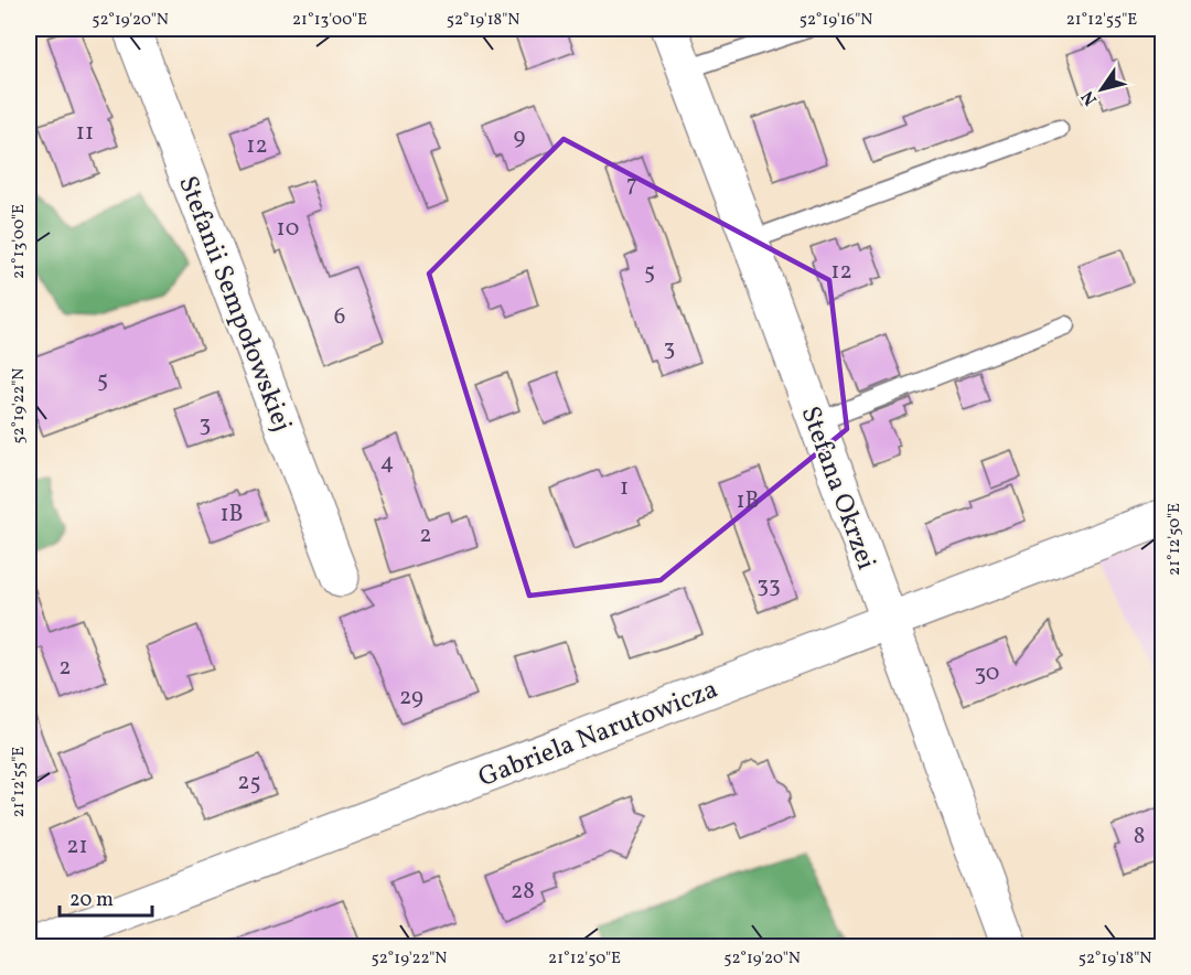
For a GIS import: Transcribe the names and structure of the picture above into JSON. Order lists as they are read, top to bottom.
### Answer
{
  "streets": {
    "street": ["Stefanii Sempołowskiej", "Stefana Okrzei", "Gabriela Narutowicza"]
  },
  "crossings": [
    ["Stefana Okrzei", "Gabriela Narutowicza"]
  ],
  "house_numbers": [
    "11",
    "9",
    "12",
    "7",
    "10",
    "5",
    "12",
    "6",
    "3",
    "5",
    "3",
    "4",
    "1",
    "1B",
    "1B",
    "2",
    "33",
    "2",
    "30",
    "29",
    "25",
    "8",
    "21",
    "28"
  ],
  "scale_bar": "20 m",
  "north": "bottom left",
  "coordinates": [
    "52°19'20\"N",
    "21°13'00\"E",
    "52°19'18\"N",
    "52°19'16\"N",
    "21°12'55\"E",
    "52°19'22\"N",
    "21°12'50\"E"
  ]
}
